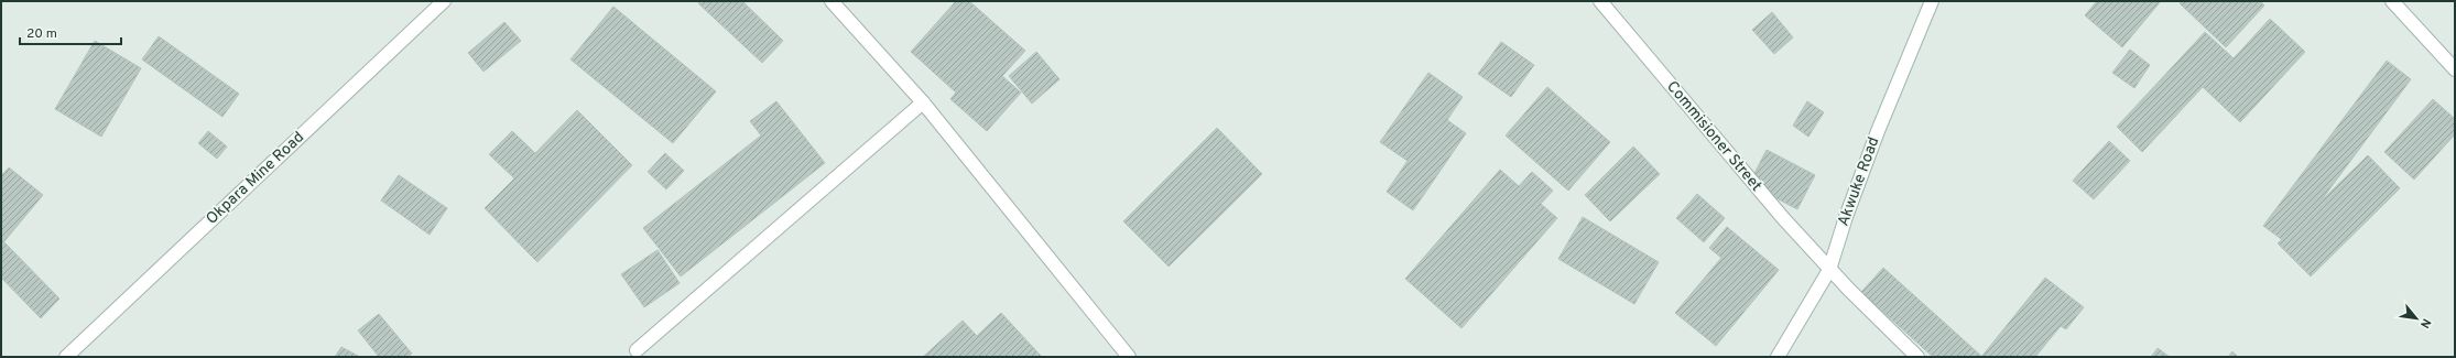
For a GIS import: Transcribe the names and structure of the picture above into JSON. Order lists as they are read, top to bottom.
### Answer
{
  "streets": {
    "street": ["Commisioner Street", "Okpara Mine Road", "Akwuke Road"]
  },
  "crossings": [
    ["Commisioner Street", "Akwuke Road"]
  ],
  "scale_bar": "20 m",
  "north": "bottom right"
}
